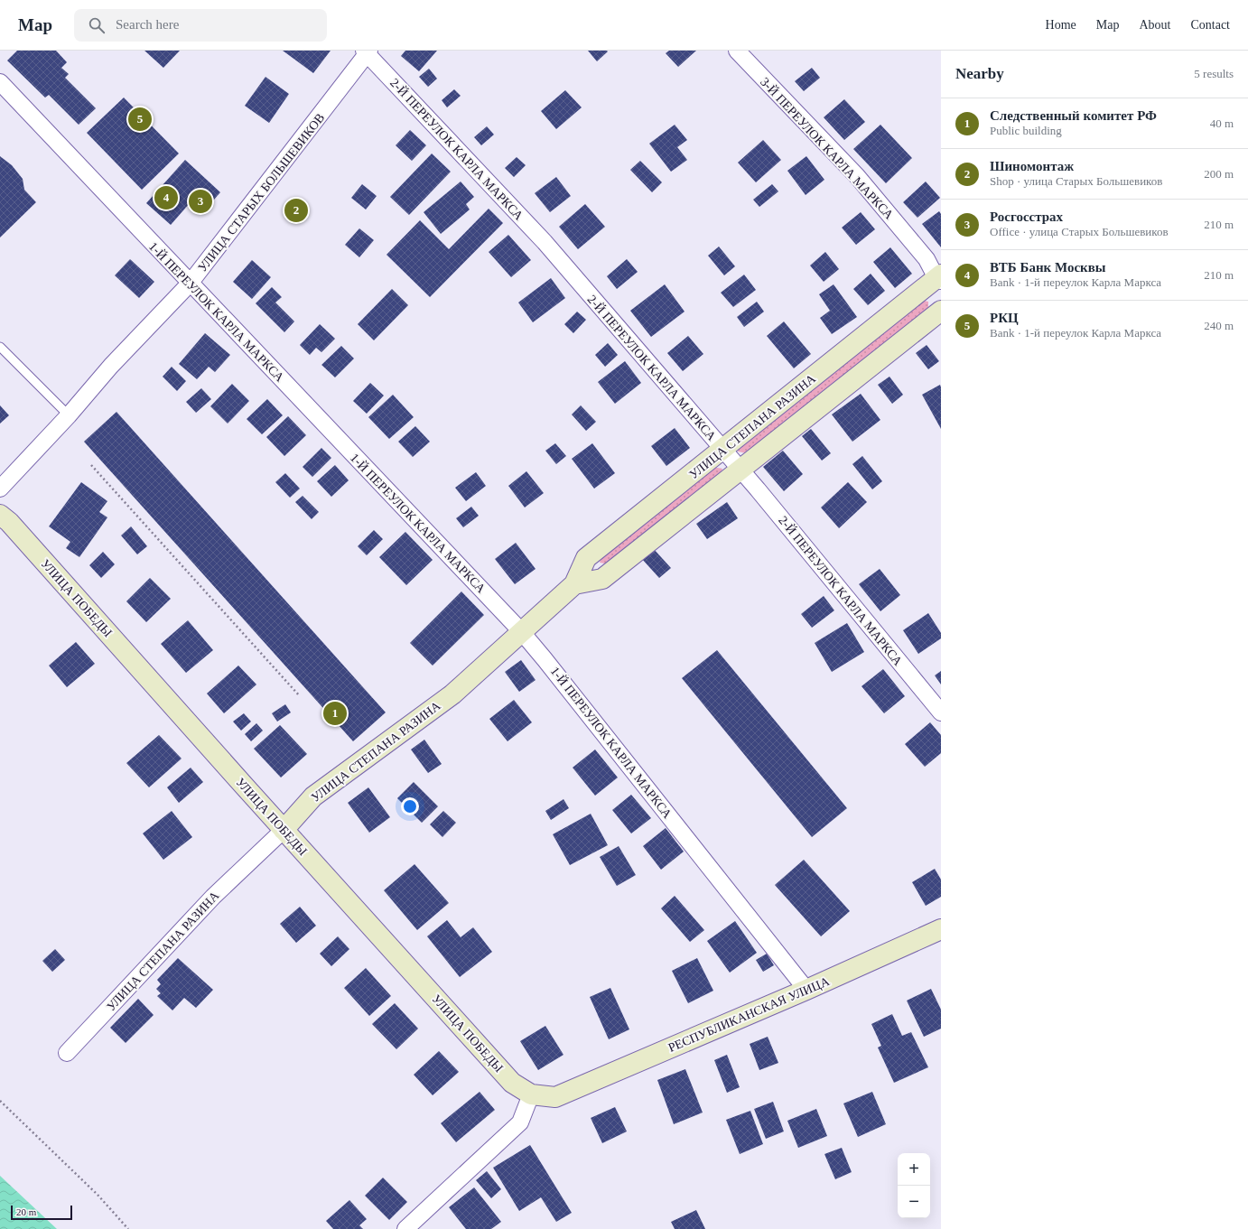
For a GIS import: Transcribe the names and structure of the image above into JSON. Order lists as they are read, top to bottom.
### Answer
{
  "streets": {
    "street": [
      "3-Й ПЕРЕУЛОК КАРЛА МАРКСА",
      "2-Й ПЕРЕУЛОК КАРЛА МАРКСА",
      "УЛИЦА СТАРЫХ БОЛЬШЕВИКОВ",
      "1-Й ПЕРЕУЛОК КАРЛА МАРКСА",
      "УЛИЦА СТЕПАНА РАЗИНА",
      "УЛИЦА ПОБЕДЫ",
      "РЕСПУБЛИКАНСКАЯ УЛИЦА"
    ]
  },
  "crossings": [
    ["3-Й ПЕРЕУЛОК КАРЛА МАРКСА", "УЛИЦА СТЕПАНА РАЗИНА"],
    ["2-Й ПЕРЕУЛОК КАРЛА МАРКСА", "УЛИЦА СТАРЫХ БОЛЬШЕВИКОВ"],
    ["2-Й ПЕРЕУЛОК КАРЛА МАРКСА", "УЛИЦА СТЕПАНА РАЗИНА"],
    ["УЛИЦА СТАРЫХ БОЛЬШЕВИКОВ", "1-Й ПЕРЕУЛОК КАРЛА МАРКСА"],
    ["1-Й ПЕРЕУЛОК КАРЛА МАРКСА", "УЛИЦА СТЕПАНА РАЗИНА"],
    ["1-Й ПЕРЕУЛОК КАРЛА МАРКСА", "РЕСПУБЛИКАНСКАЯ УЛИЦА"],
    ["УЛИЦА СТЕПАНА РАЗИНА", "УЛИЦА ПОБЕДЫ"],
    ["УЛИЦА ПОБЕДЫ", "РЕСПУБЛИКАНСКАЯ УЛИЦА"]
  ],
  "scale_bar": "20 m",
  "page": {
    "header": "Map",
    "search": "Search here",
    "nav": [
      "Home",
      "Map",
      "About",
      "Contact"
    ],
    "heading": ["Nearby", "5 results"],
    "list": [
      {
        "mark": "1",
        "name": "Следственный комитет РФ",
        "note": "Public building",
        "value": "40 m"
      },
      {
        "mark": "2",
        "name": "Шиномонтаж",
        "note": "Shop · улица Старых Большевиков",
        "value": "200 m"
      },
      {
        "mark": "3",
        "name": "Росгосстрах",
        "note": "Office · улица Старых Большевиков",
        "value": "210 m"
      },
      {
        "mark": "4",
        "name": "ВТБ Банк Москвы",
        "note": "Bank · 1-й переулок Карла Маркса",
        "value": "210 m"
      },
      {
        "mark": "5",
        "name": "РКЦ",
        "note": "Bank · 1-й переулок Карла Маркса",
        "value": "240 m"
      }
    ],
    "pins": [
      "5",
      "4",
      "3",
      "2",
      "1"
    ],
    "map_buttons": ["+", "−"],
    "scale": "20 m"
  }
}
